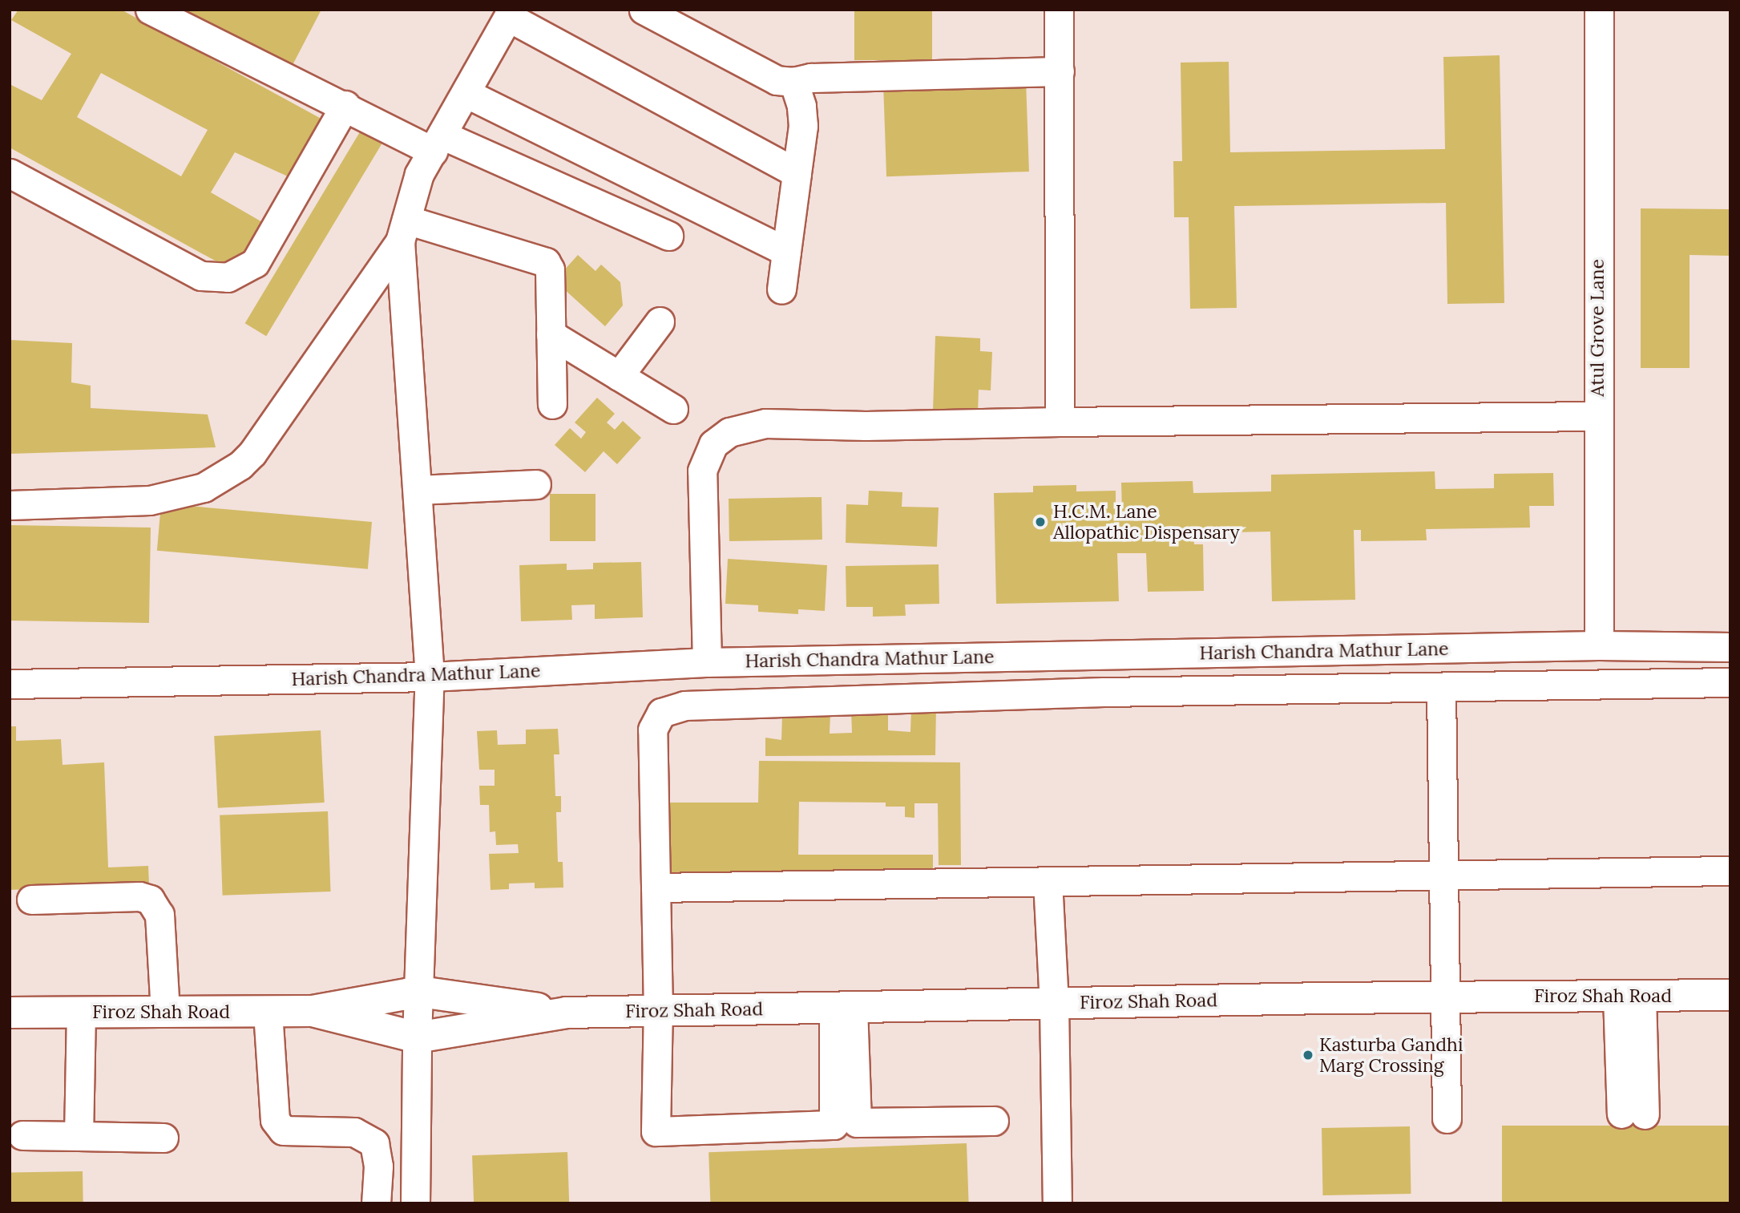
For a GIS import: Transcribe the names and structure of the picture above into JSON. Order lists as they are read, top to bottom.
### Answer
{
  "streets": {
    "main road": ["Firoz Shah Road"],
    "street": ["Atul Grove Lane", "Harish Chandra Mathur Lane"]
  },
  "crossings": [
    ["Atul Grove Lane", "Harish Chandra Mathur Lane"]
  ],
  "places": ["H.C.M. Lane Allopathic Dispensary", "Kasturba Gandhi Marg Crossing"]
}
